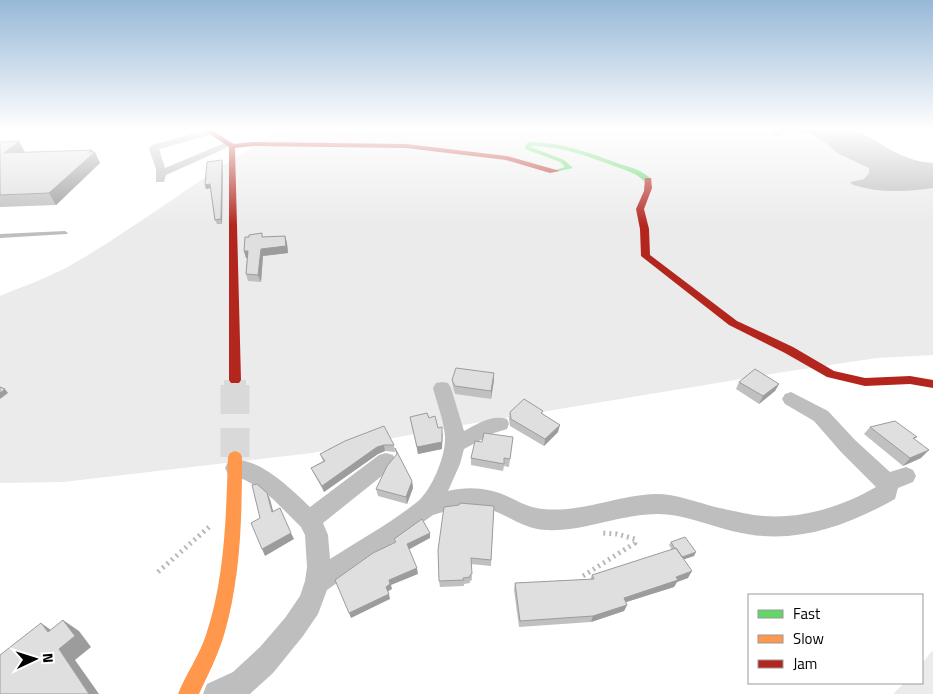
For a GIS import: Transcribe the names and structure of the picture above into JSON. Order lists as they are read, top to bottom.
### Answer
{
  "legend": ["Fast", "Slow", "Jam"],
  "north": "right"
}
